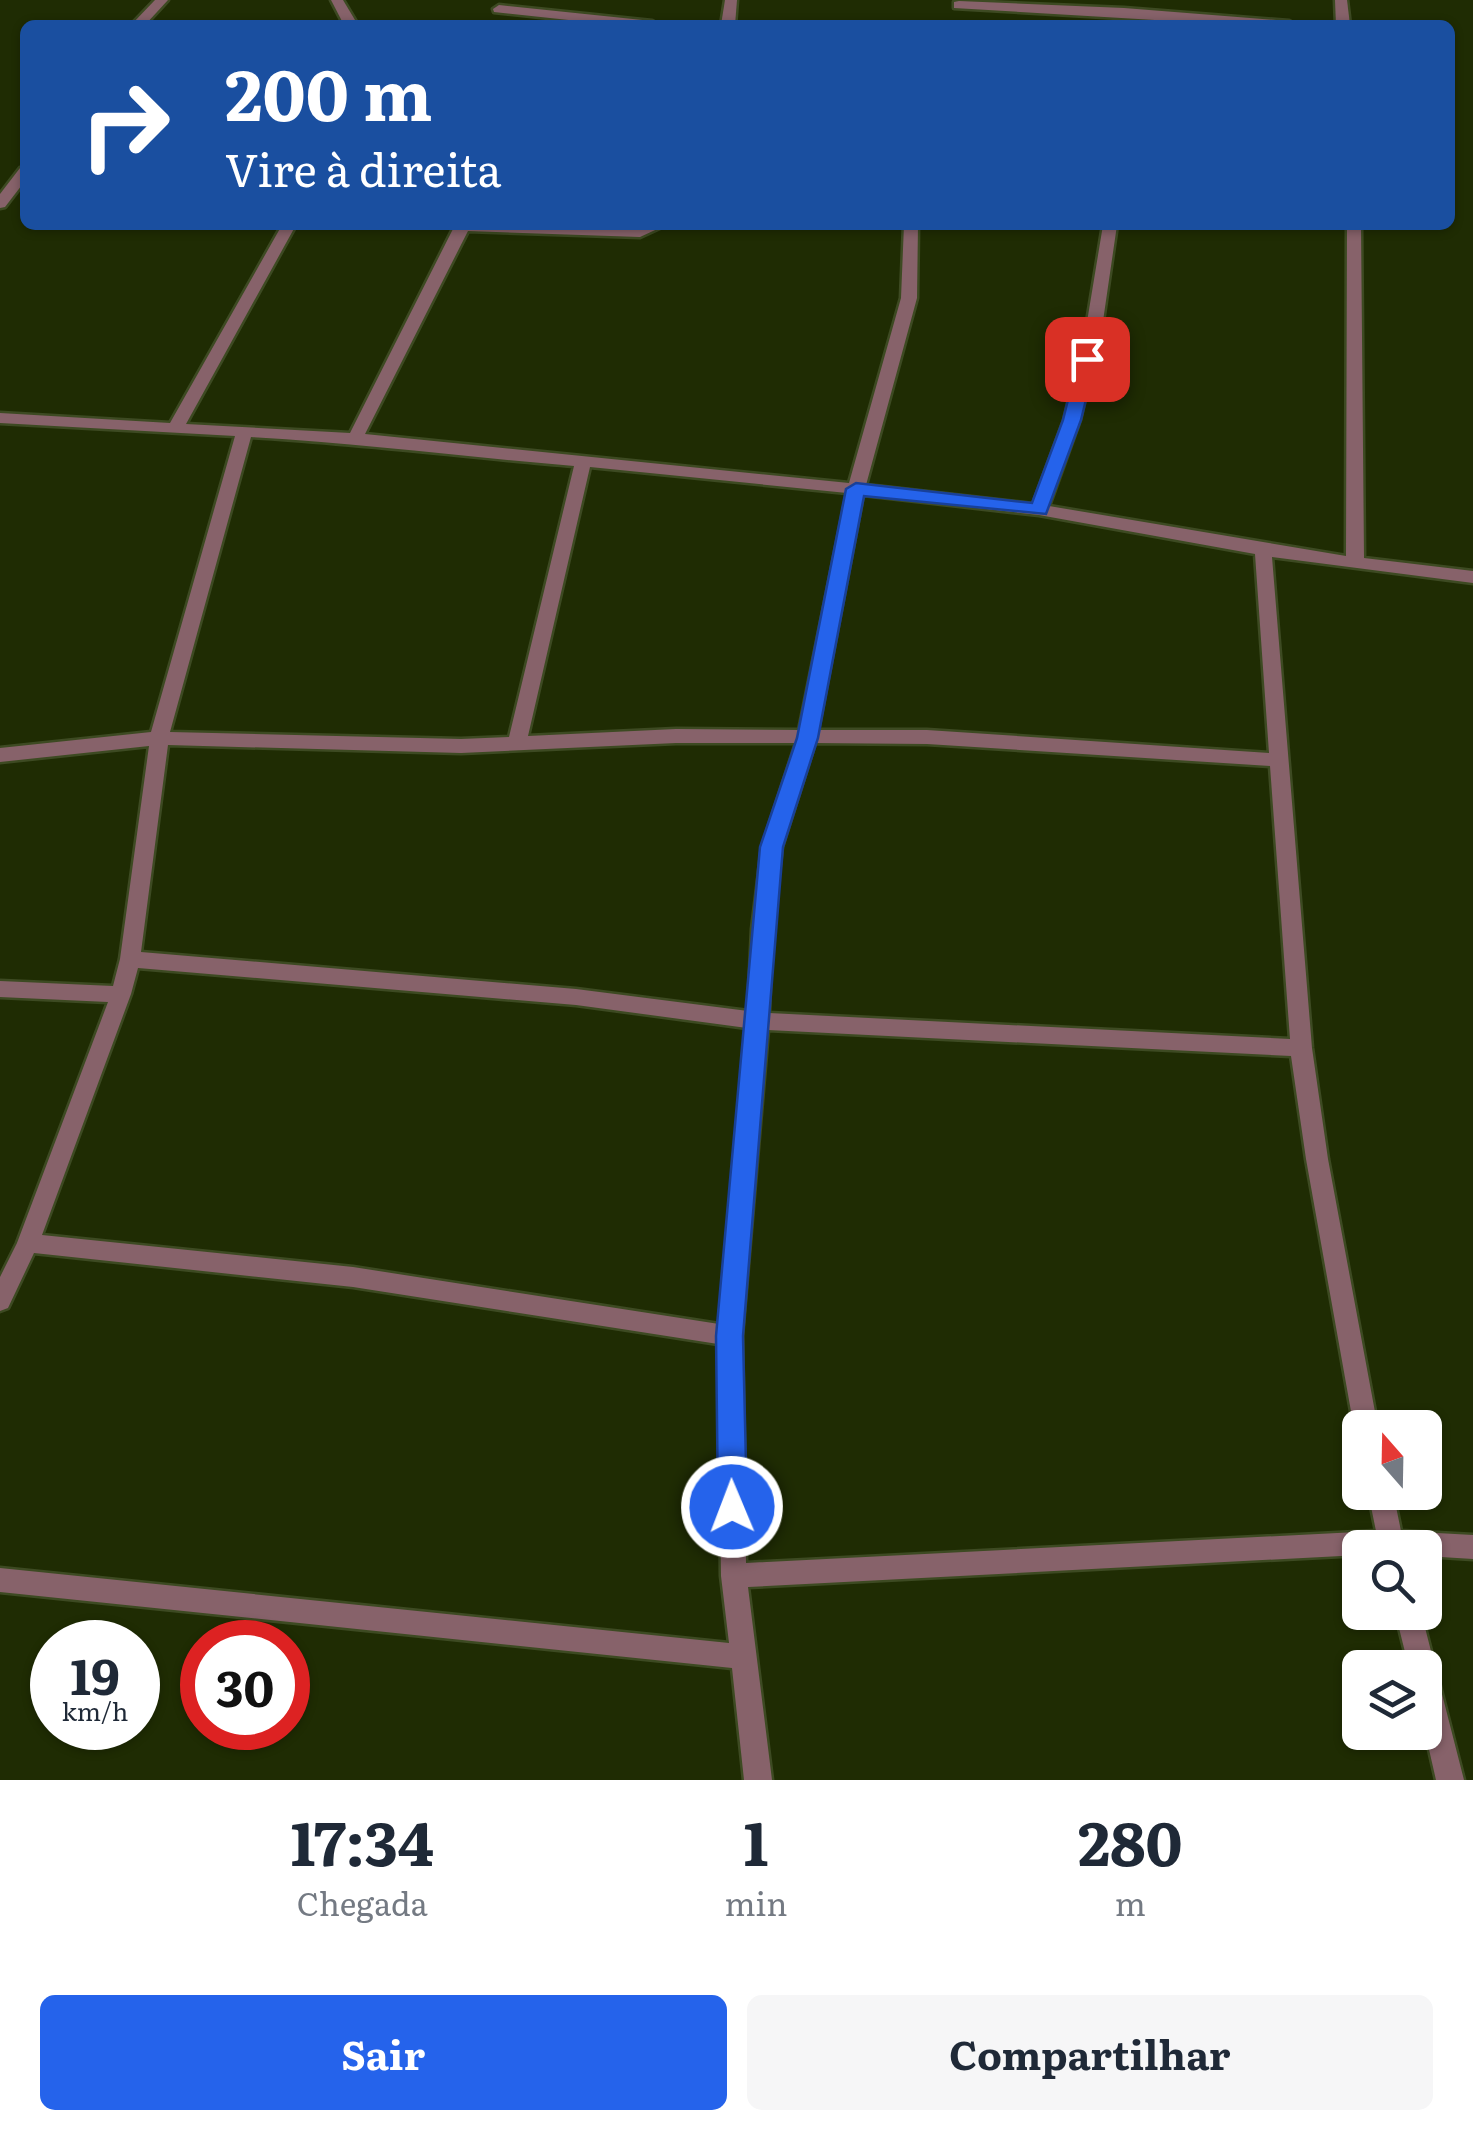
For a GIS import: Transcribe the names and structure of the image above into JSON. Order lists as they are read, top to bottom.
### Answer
{
  "north": "top",
  "page": {
    "turn": ["200 m", "Vire à direita"],
    "speed": "19 km/h",
    "limit": "30",
    "eta": [
      "17:34",
      "Chegada",
      "1",
      "min",
      "280",
      "m"
    ],
    "buttons": ["Sair", "Compartilhar"]
  }
}
